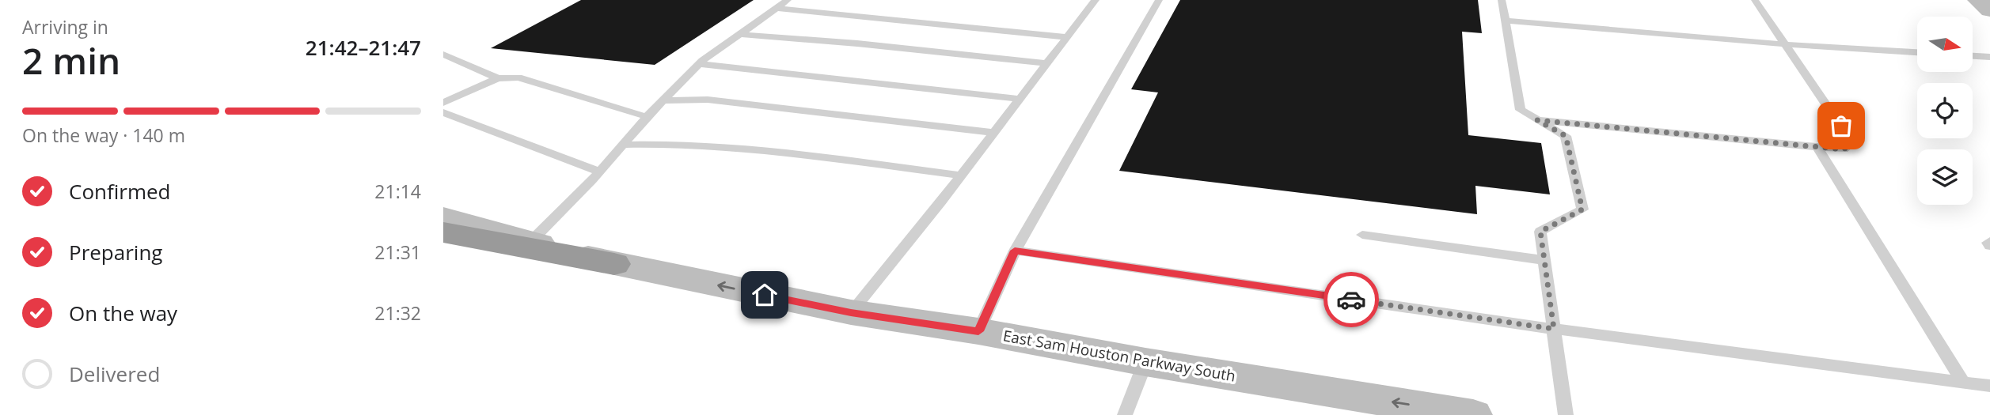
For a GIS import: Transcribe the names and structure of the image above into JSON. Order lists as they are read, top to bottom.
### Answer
{
  "streets": {
    "main road": ["East Sam Houston Parkway South"]
  },
  "one_way": ["East Sam Houston Parkway South"],
  "north": "right",
  "page": {
    "heading": ["2 min", "Arriving in", "21:42–21:47"],
    "bar": "On the way · 140 m",
    "list": [
      ["Confirmed", "21:14"],
      ["Preparing", "21:31"],
      ["On the way", "21:32"],
      "Delivered"
    ]
  }
}
